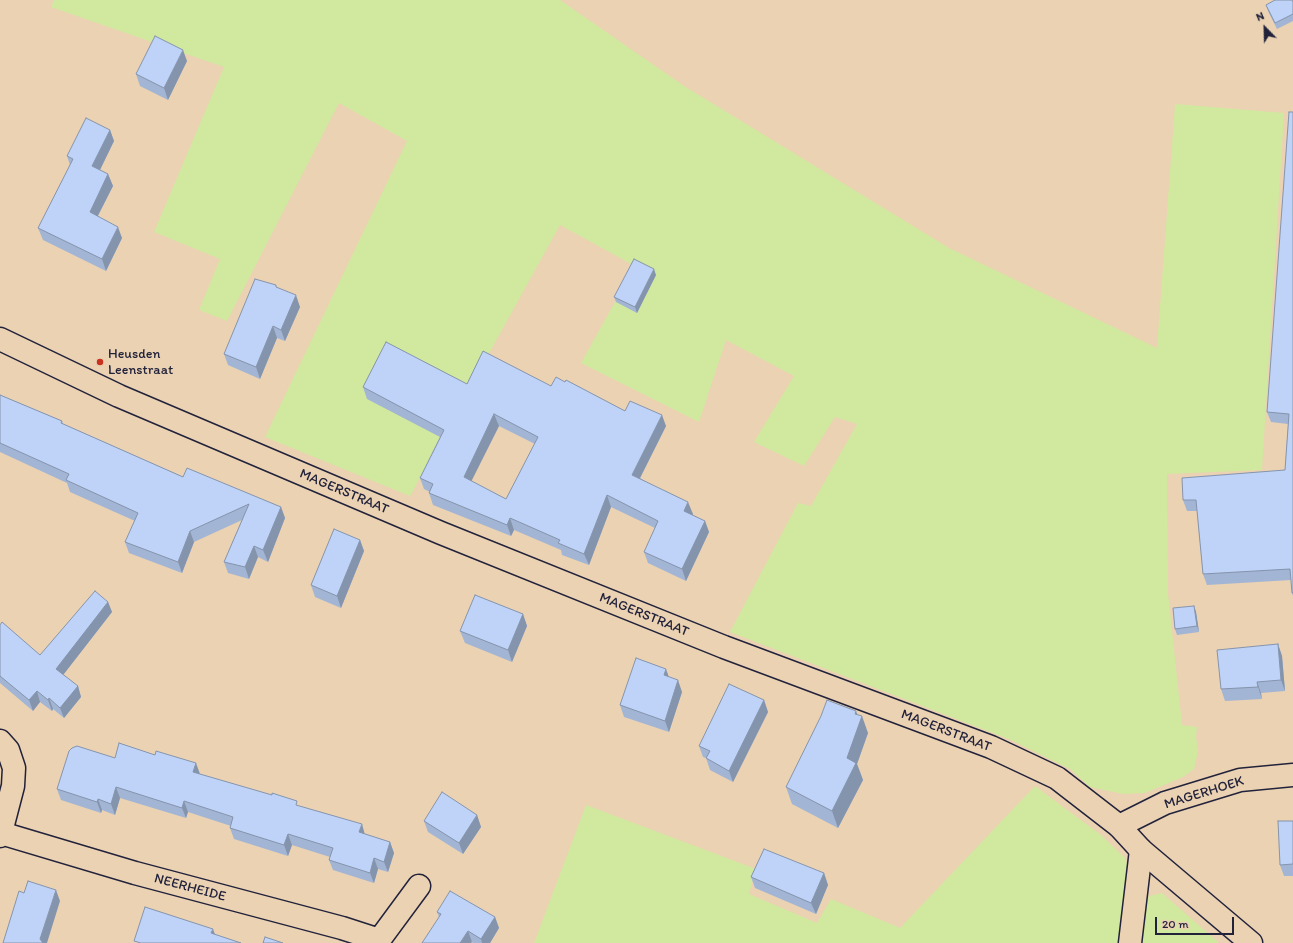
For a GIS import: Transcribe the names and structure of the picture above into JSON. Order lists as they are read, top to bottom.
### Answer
{
  "streets": {
    "street": ["MAGERSTRAAT", "MAGERHOEK", "NEERHEIDE"]
  },
  "crossings": [
    ["MAGERSTRAAT", "MAGERHOEK"]
  ],
  "places": ["Heusden Leenstraat"],
  "scale_bar": "20 m",
  "north": "top left"
}
